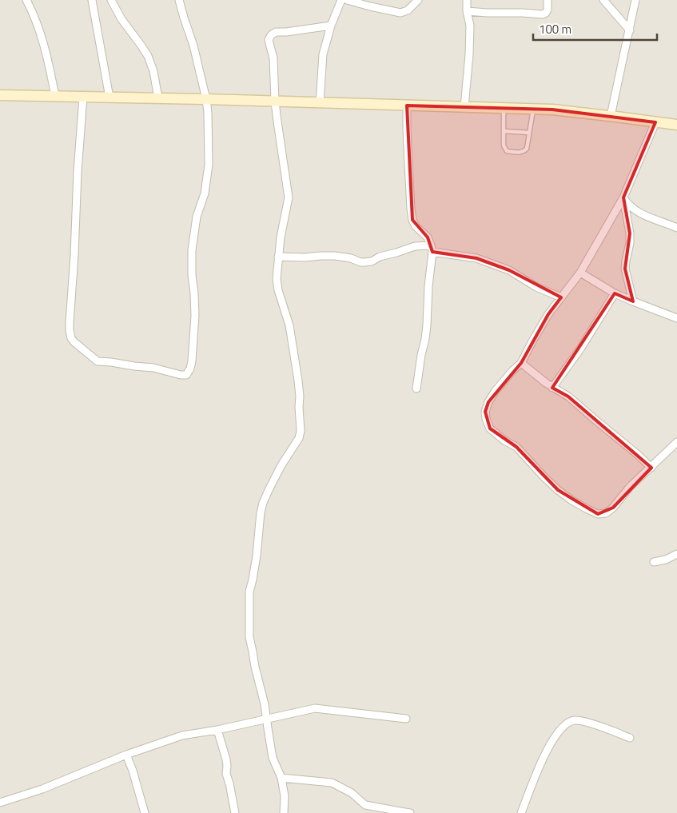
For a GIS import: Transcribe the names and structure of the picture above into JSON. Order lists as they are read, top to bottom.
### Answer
{
  "scale_bar": "100 m"
}
